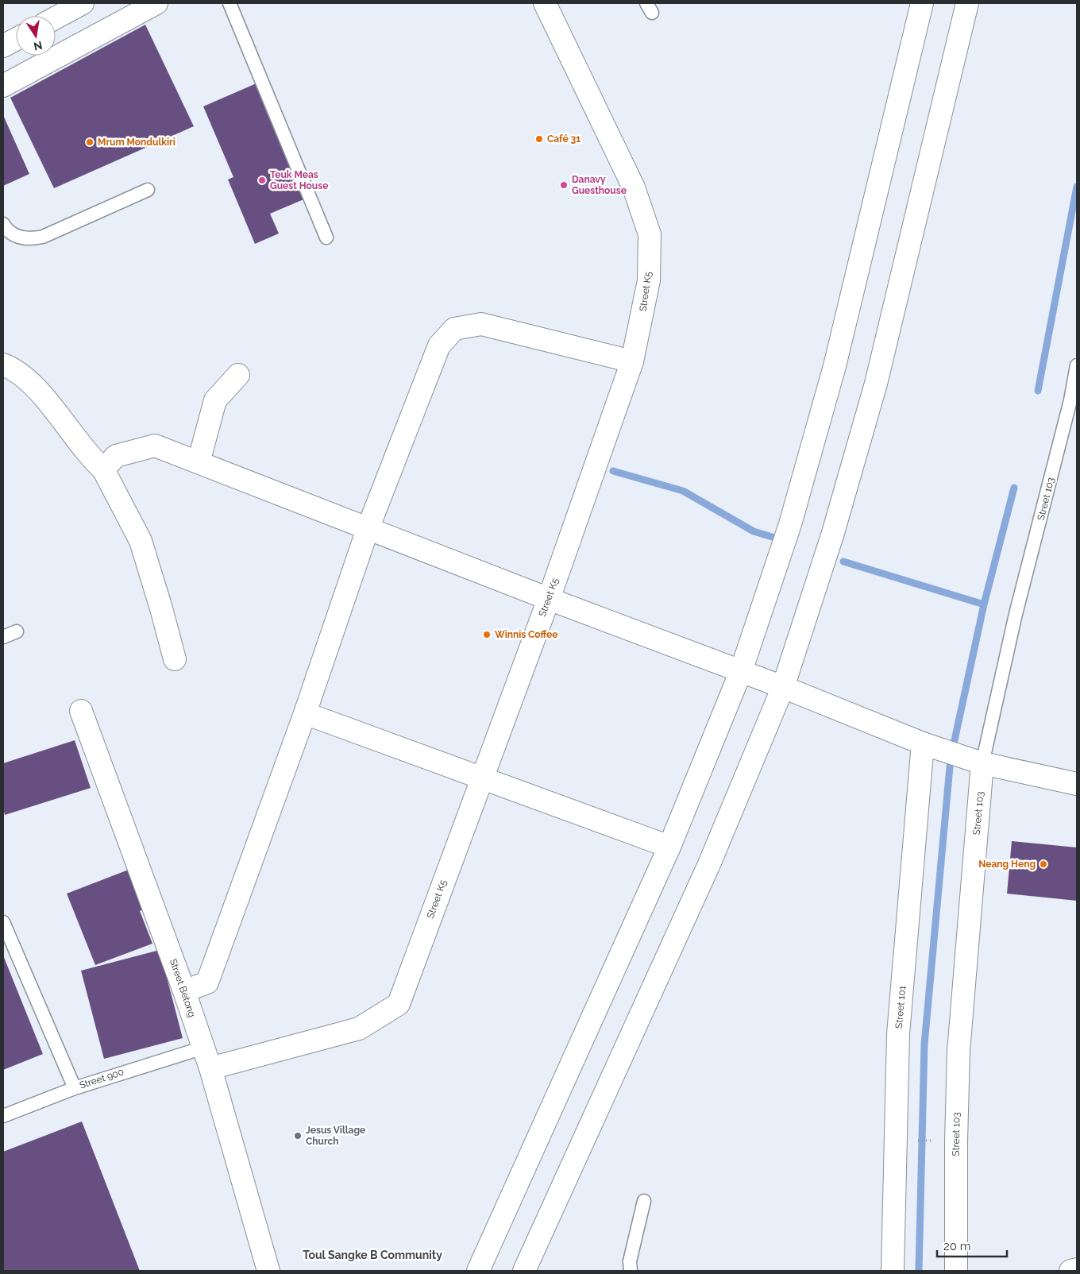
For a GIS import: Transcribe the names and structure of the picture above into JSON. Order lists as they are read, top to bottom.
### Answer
{
  "streets": {
    "street": [
      "Street K5",
      "Street 103",
      "Street Betong",
      "Street 101"
    ],
    "lane": ["Street 900"]
  },
  "crossings": [
    ["Street K5", "Street Betong"],
    ["Street Betong", "Street 900"]
  ],
  "districts": ["Toul Sangke B Community"],
  "places": [
    "Café 31",
    "Mrum Mondulkiri",
    "Teuk Meas Guest House",
    "Danavy Guesthouse",
    "Winnis Coffee",
    "Neang Heng",
    "Jesus Village Church"
  ],
  "scale_bar": "20 m",
  "north": "bottom"
}
